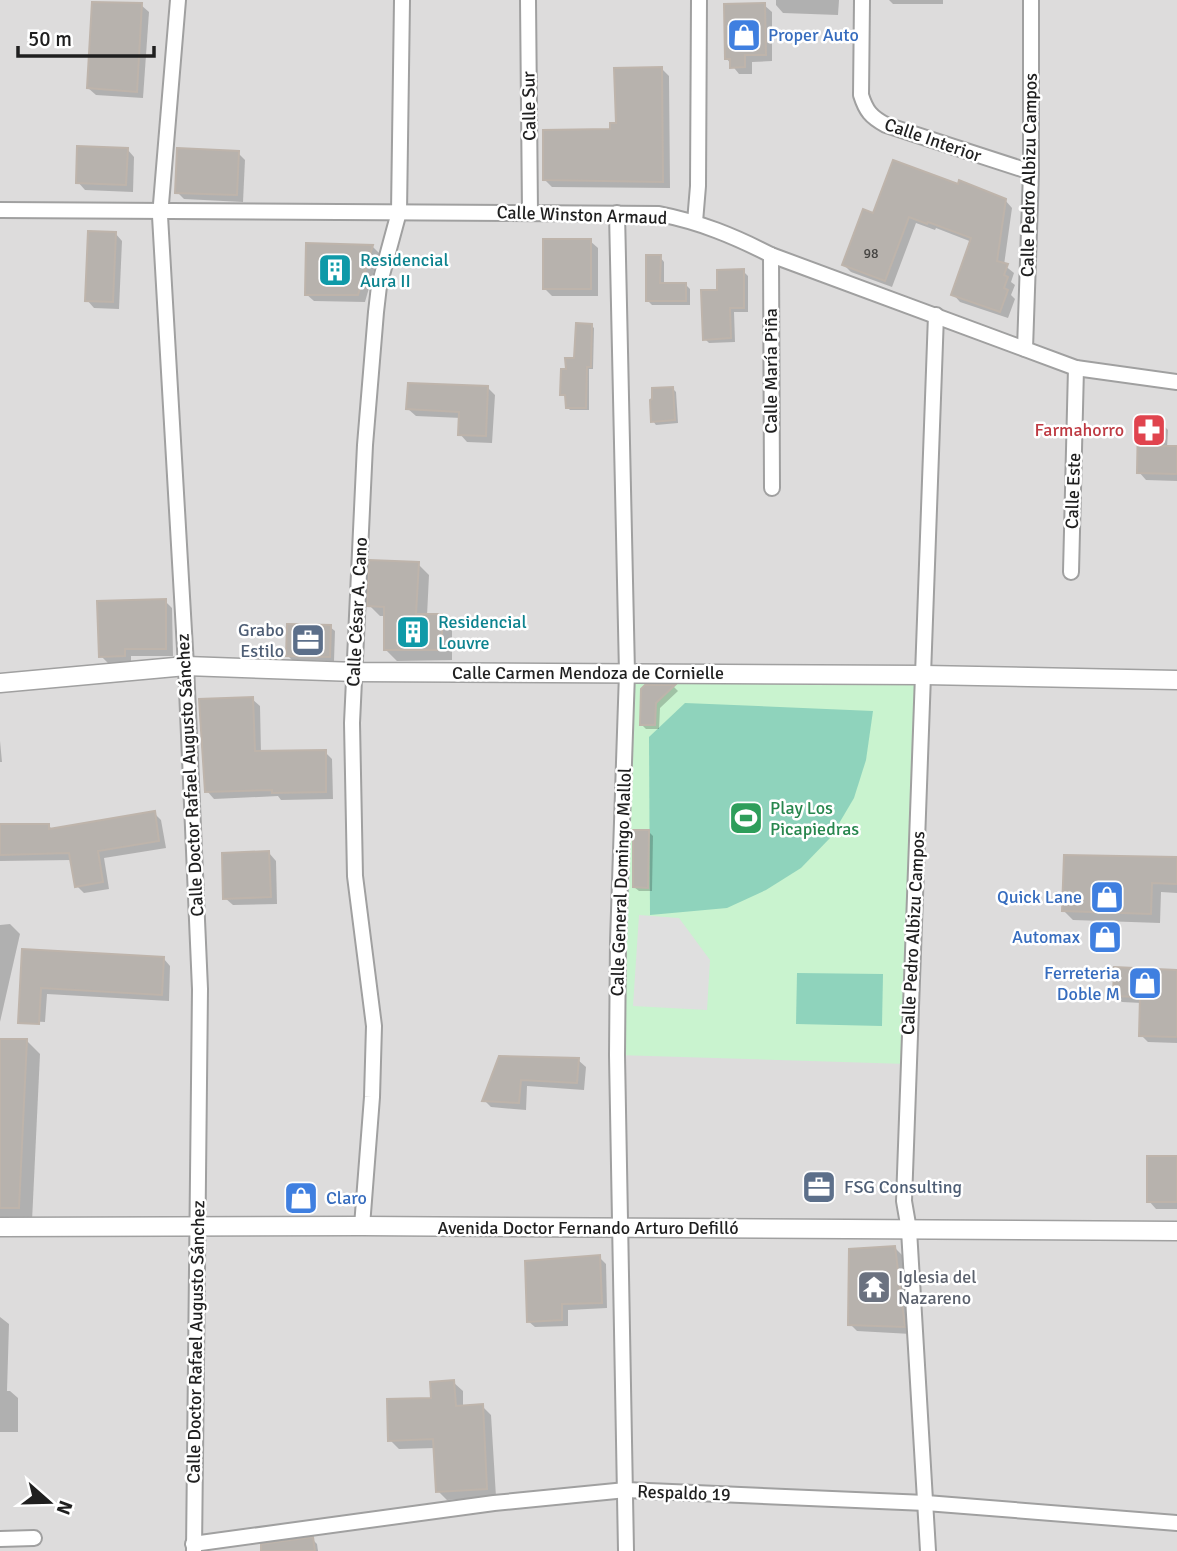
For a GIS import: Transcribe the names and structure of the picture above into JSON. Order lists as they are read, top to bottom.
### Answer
{
  "streets": {
    "street": [
      "Calle Sur",
      "Calle Interior",
      "Calle Pedro Albizu Campos",
      "Calle Winston Armaud",
      "Calle María Piña",
      "Calle Este",
      "Calle César A. Cano",
      "Calle Carmen Mendoza de Cornielle",
      "Calle Doctor Rafael Augusto Sánchez",
      "Calle General Domingo Mallol",
      "Avenida Doctor Fernando Arturo Defilló",
      "Respaldo 19"
    ]
  },
  "crossings": [
    ["Calle Sur", "Calle Winston Armaud"],
    ["Calle Interior", "Calle Pedro Albizu Campos"],
    ["Calle Pedro Albizu Campos", "Calle Winston Armaud"],
    ["Calle Pedro Albizu Campos", "Calle Carmen Mendoza de Cornielle"],
    ["Calle Pedro Albizu Campos", "Avenida Doctor Fernando Arturo Defilló"],
    ["Calle Pedro Albizu Campos", "Respaldo 19"],
    ["Calle Winston Armaud", "Calle María Piña"],
    ["Calle Winston Armaud", "Calle Este"],
    ["Calle Winston Armaud", "Calle César A. Cano"],
    ["Calle Winston Armaud", "Calle Doctor Rafael Augusto Sánchez"],
    ["Calle Winston Armaud", "Calle General Domingo Mallol"],
    ["Calle César A. Cano", "Calle Carmen Mendoza de Cornielle"],
    ["Calle César A. Cano", "Avenida Doctor Fernando Arturo Defilló"],
    ["Calle Carmen Mendoza de Cornielle", "Calle Doctor Rafael Augusto Sánchez"],
    ["Calle Carmen Mendoza de Cornielle", "Calle General Domingo Mallol"],
    ["Calle Doctor Rafael Augusto Sánchez", "Avenida Doctor Fernando Arturo Defilló"],
    ["Calle Doctor Rafael Augusto Sánchez", "Respaldo 19"],
    ["Calle General Domingo Mallol", "Avenida Doctor Fernando Arturo Defilló"],
    ["Calle General Domingo Mallol", "Respaldo 19"]
  ],
  "places": {
    "shop": [
      "Proper Auto",
      "Quick Lane",
      "Automax",
      "Ferreteria Doble M",
      "Claro"
    ],
    "building": ["Residencial Aura II", "Residencial Louvre"],
    "pharmacy": ["Farmahorro"],
    "office": ["Grabo Estilo", "FSG Consulting"],
    "sports": ["Play Los Picapiedras"],
    "temple": ["Iglesia del Nazareno"]
  },
  "house_numbers": ["98"],
  "scale_bar": "50 m",
  "north": "right"
}
